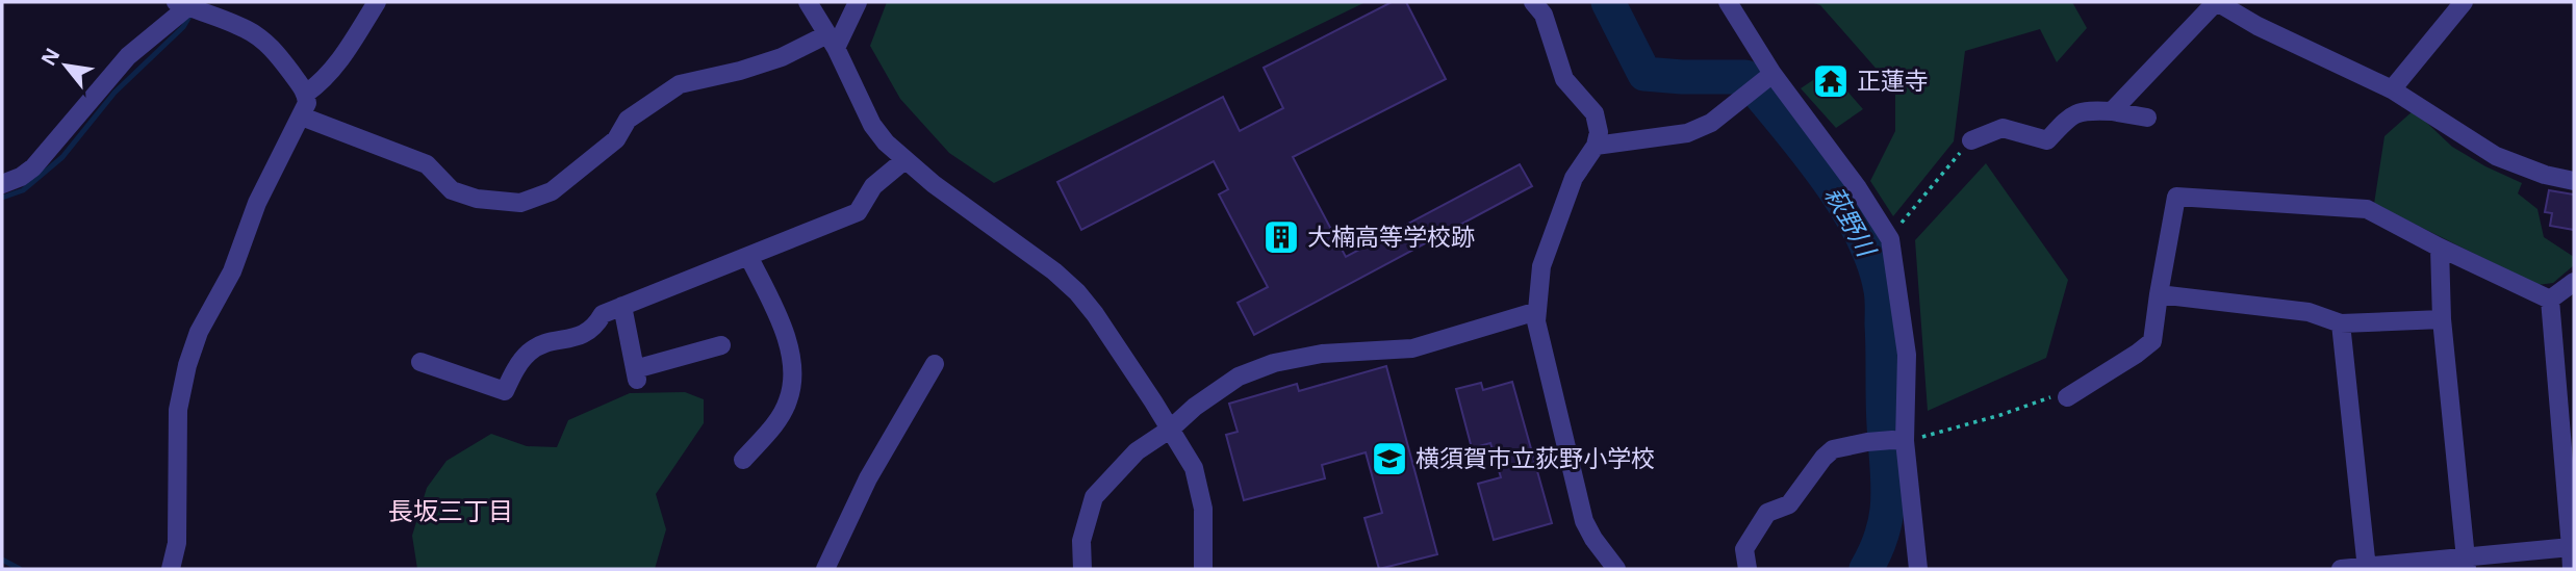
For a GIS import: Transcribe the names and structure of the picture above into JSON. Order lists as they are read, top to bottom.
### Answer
{
  "districts": ["長坂三丁目"],
  "water": ["萩野川"],
  "places": {
    "temple": ["正蓮寺"],
    "building": ["大楠高等学校跡"],
    "school or university": ["横須賀市立荻野小学校"]
  },
  "north": "top left"
}
